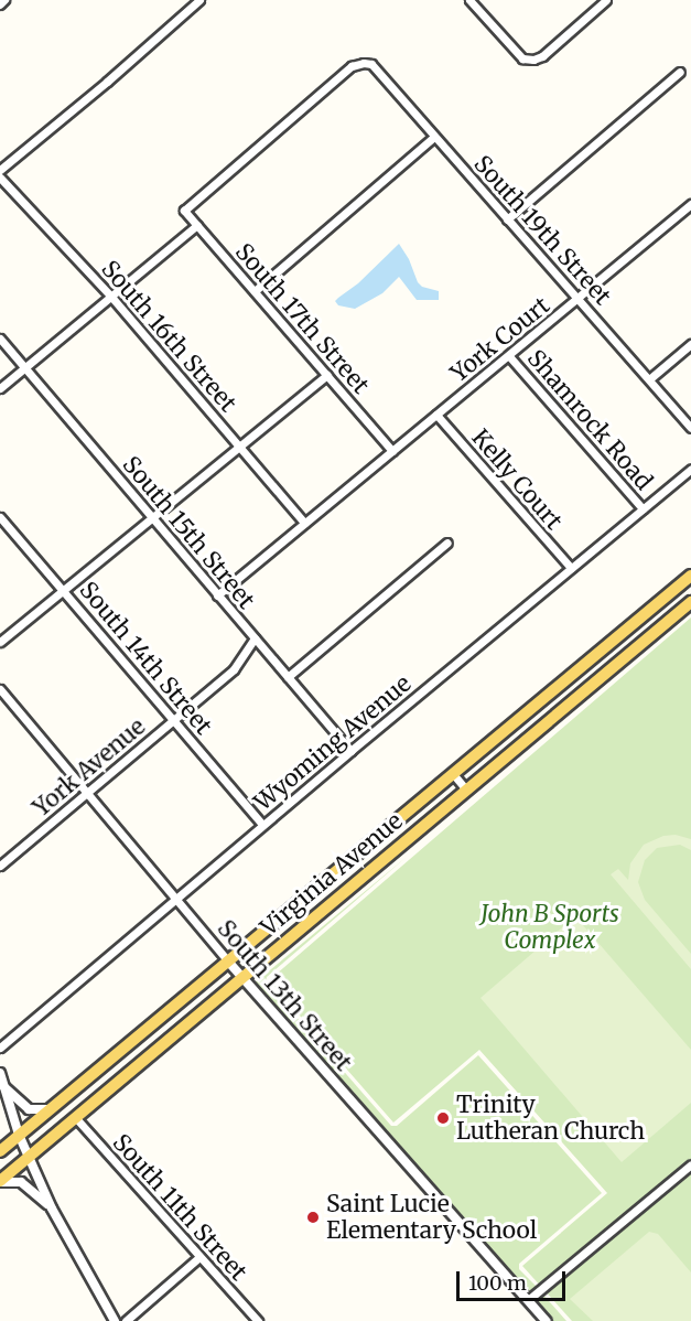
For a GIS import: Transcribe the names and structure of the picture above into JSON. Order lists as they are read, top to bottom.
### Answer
{
  "streets": {
    "main road": ["Virginia Avenue"],
    "street": [
      "South 19th Street",
      "South 17th Street",
      "South 16th Street",
      "York Court",
      "Shamrock Road",
      "Kelly Court",
      "South 15th Street",
      "South 14th Street",
      "Wyoming Avenue",
      "York Avenue",
      "South 13th Street",
      "South 11th Street"
    ]
  },
  "crossings": [
    ["South 19th Street", "South 17th Street"],
    ["South 19th Street", "York Court"],
    ["South 17th Street", "York Court"],
    ["South 16th Street", "York Court"],
    ["York Court", "Shamrock Road"],
    ["York Court", "Kelly Court"],
    ["York Court", "South 15th Street"],
    ["Shamrock Road", "Wyoming Avenue"],
    ["Kelly Court", "Wyoming Avenue"],
    ["South 15th Street", "Wyoming Avenue"],
    ["South 15th Street", "York Avenue"],
    ["South 14th Street", "Wyoming Avenue"],
    ["South 14th Street", "York Avenue"],
    ["Wyoming Avenue", "South 13th Street"],
    ["York Avenue", "South 13th Street"],
    ["Virginia Avenue", "South 13th Street"],
    ["Virginia Avenue", "South 11th Street"]
  ],
  "parks": ["John B Sports Complex"],
  "places": ["Trinity Lutheran Church", "Saint Lucie Elementary School"],
  "scale_bar": "100 m"
}
